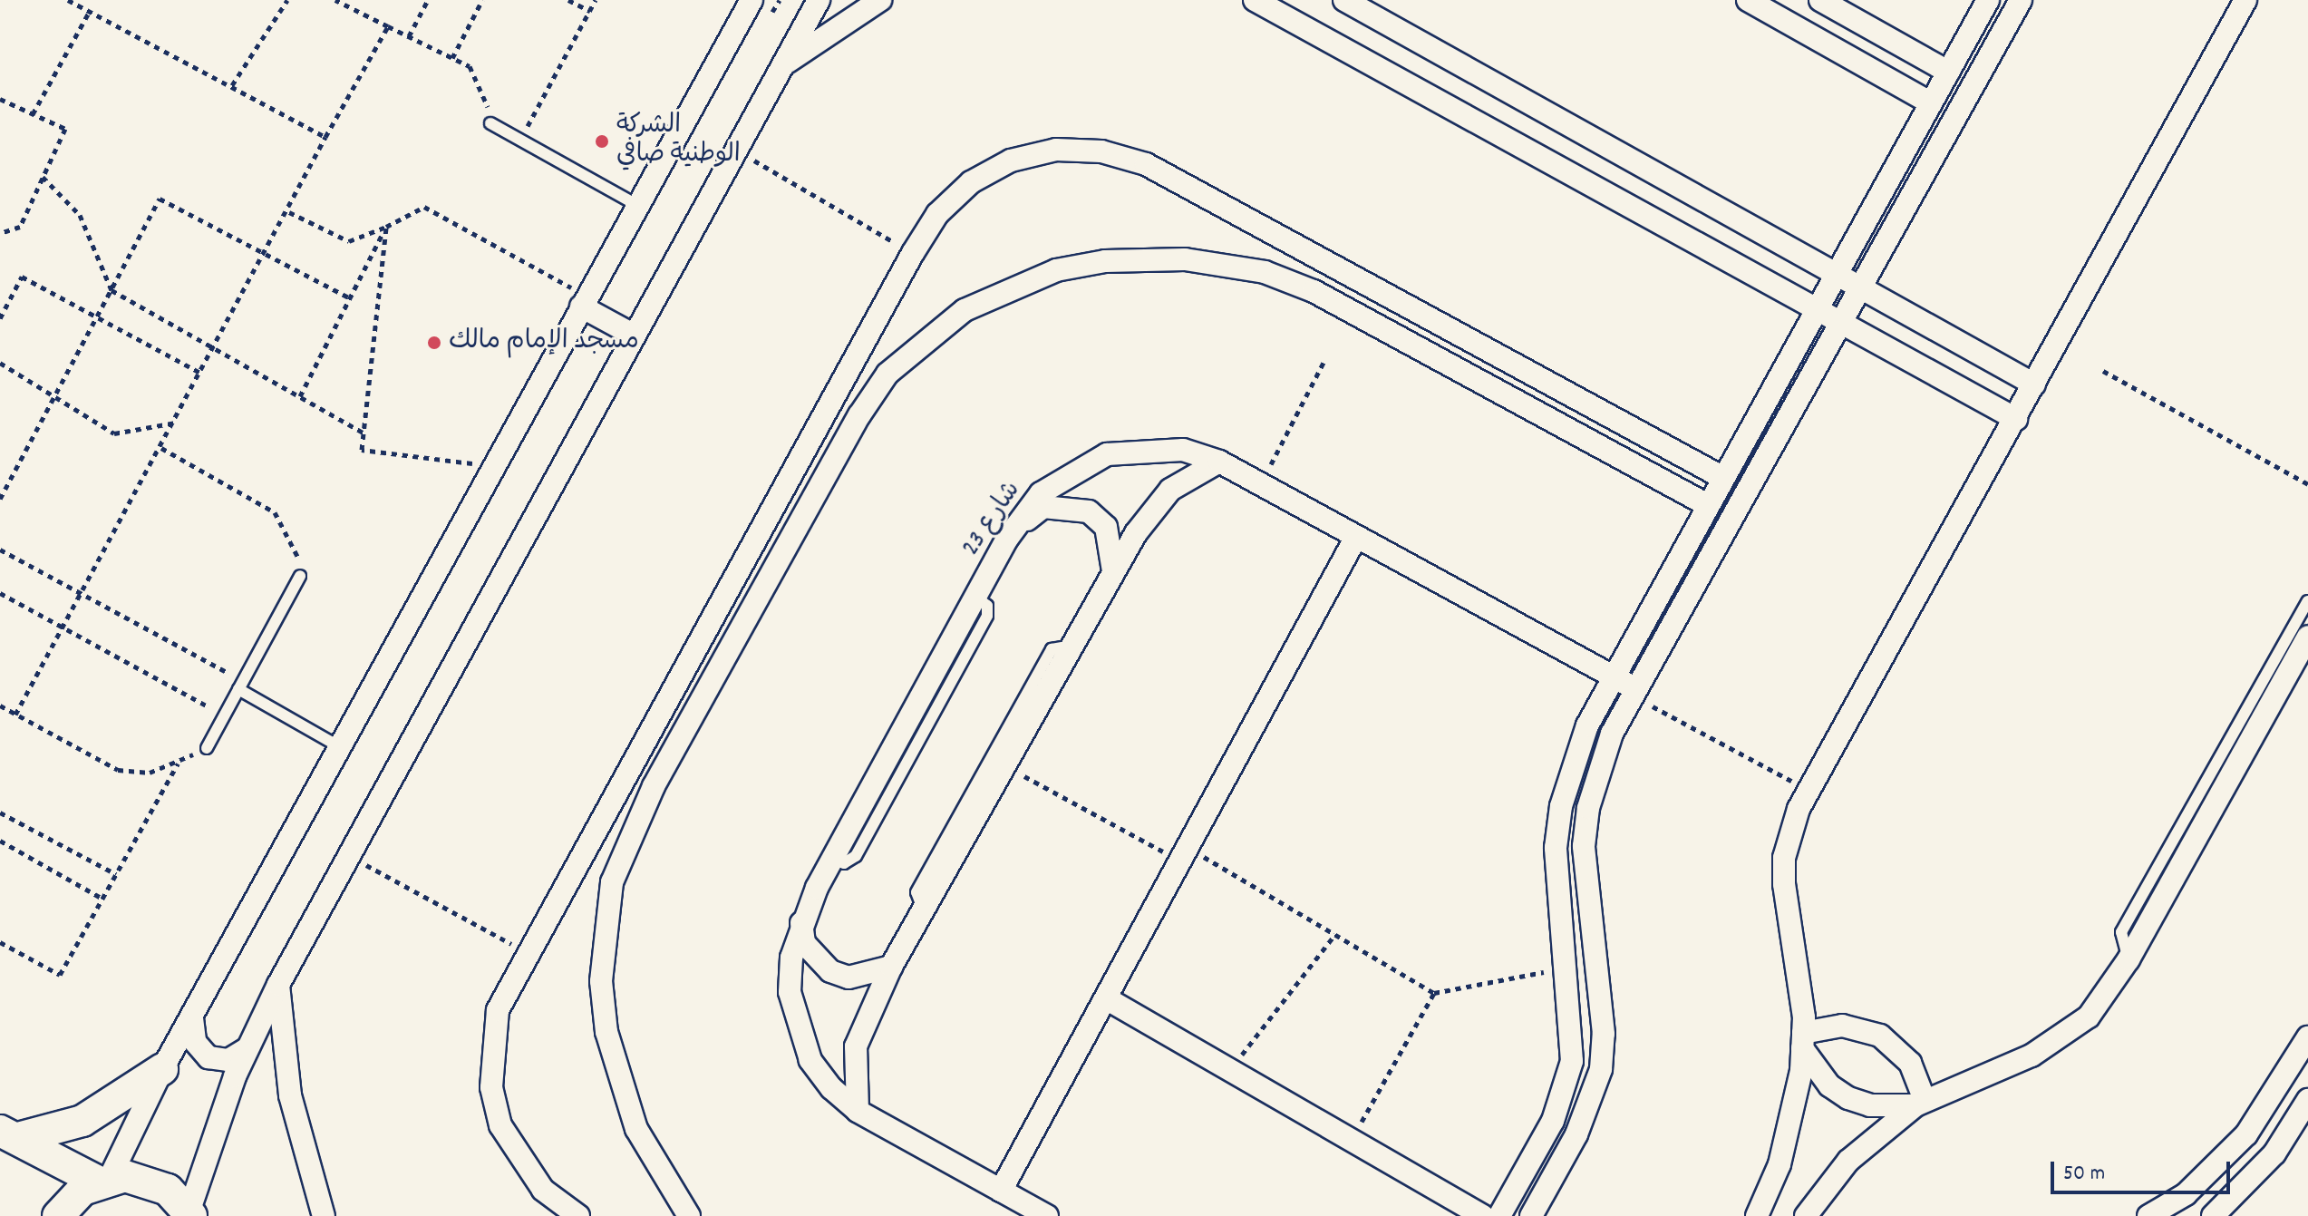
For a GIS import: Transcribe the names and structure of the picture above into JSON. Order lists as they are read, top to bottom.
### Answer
{
  "streets": {
    "street": ["شارع 23"]
  },
  "places": ["الشركة الوطنية صافي", "مسجد الإمام مالك"],
  "scale_bar": "50 m"
}
